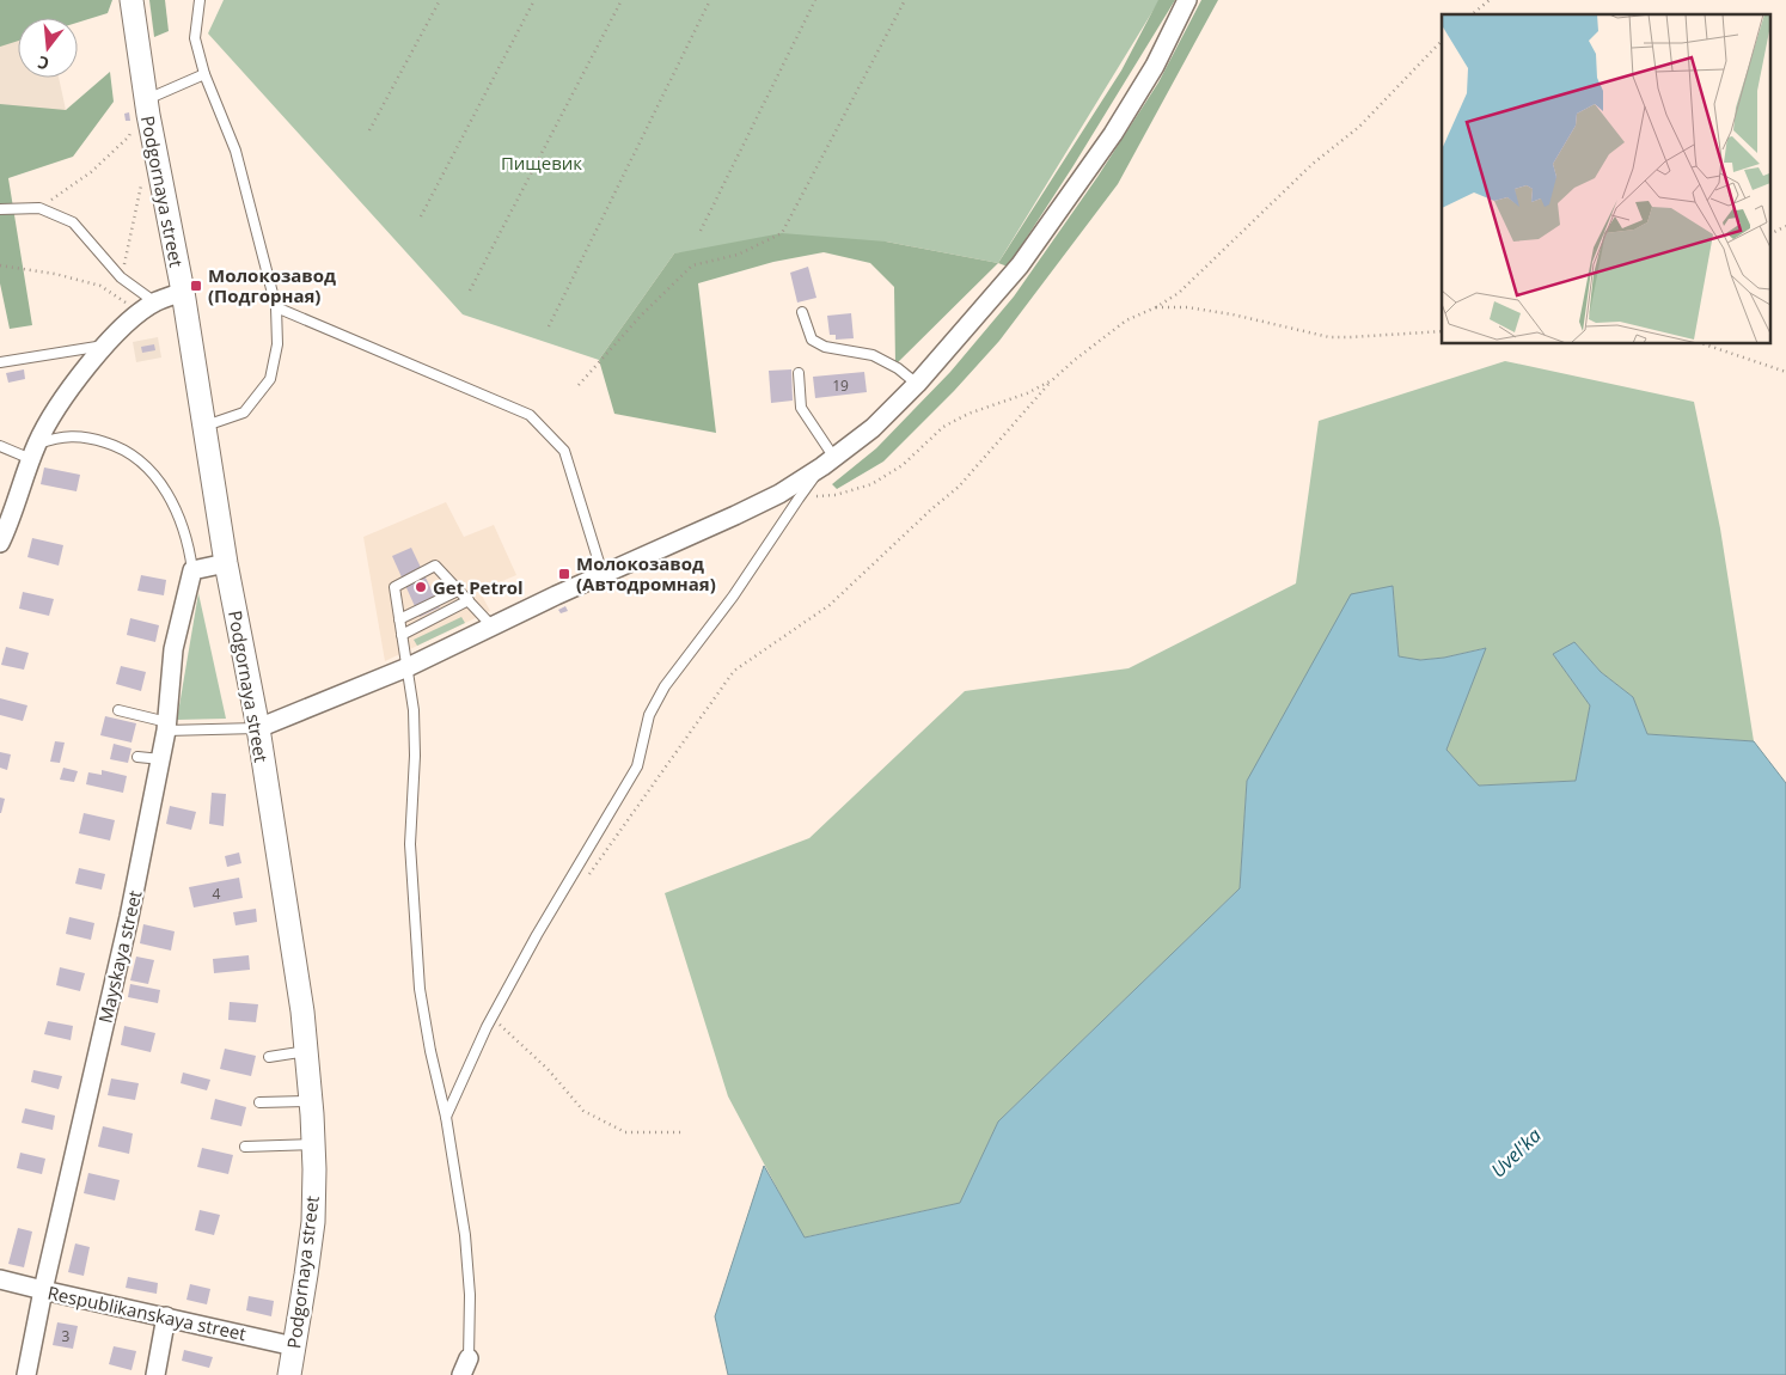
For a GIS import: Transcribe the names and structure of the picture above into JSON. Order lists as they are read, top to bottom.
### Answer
{
  "streets": {
    "street": ["Podgornaya street", "Mayskaya street", "Respublikanskaya street"]
  },
  "crossings": [
    ["Podgornaya street", "Respublikanskaya street"],
    ["Mayskaya street", "Respublikanskaya street"]
  ],
  "water": ["Uvel'ka"],
  "parks": ["Пищевик"],
  "places": {
    "transit": ["Молокозавод (Подгорная)", "Молокозавод (Автодромная)"],
    "other": ["Get Petrol"]
  },
  "house_numbers": ["19", "4", "3"],
  "north": "bottom"
}
